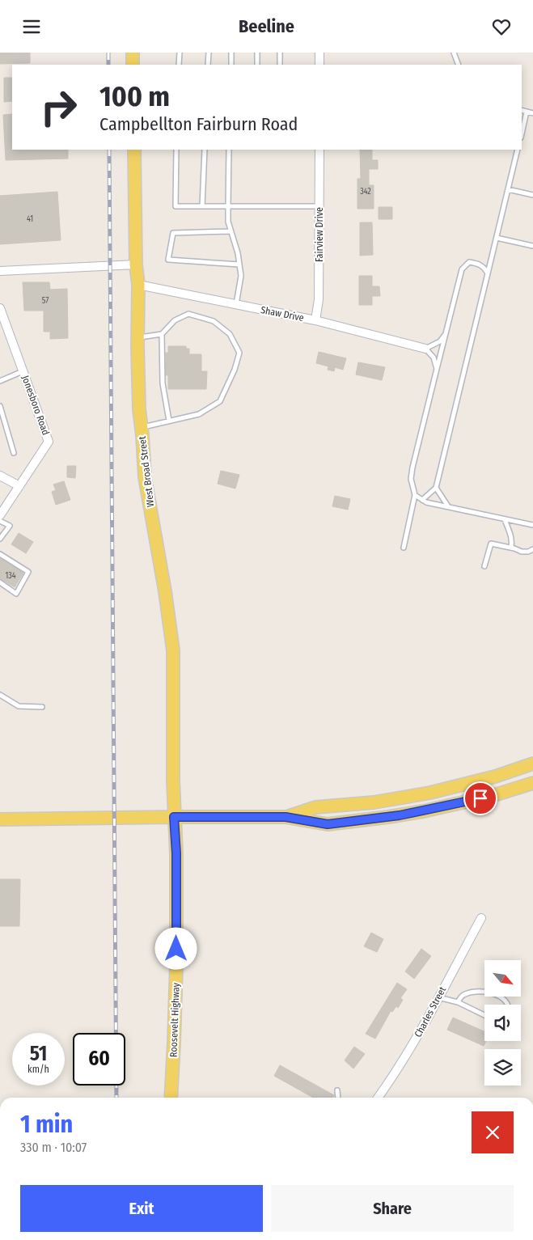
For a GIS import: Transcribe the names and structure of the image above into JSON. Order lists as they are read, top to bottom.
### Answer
{
  "streets": {
    "main road": ["West Broad Street", "Roosevelt Highway"],
    "street": [
      "Fairview Drive",
      "Shaw Drive",
      "Jonesboro Road",
      "Charles Street"
    ]
  },
  "crossings": [
    ["Fairview Drive", "Shaw Drive"],
    ["Shaw Drive", "West Broad Street"],
    ["West Broad Street", "Roosevelt Highway"]
  ],
  "house_numbers": [
    "342",
    "41",
    "57",
    "134"
  ],
  "north": "bottom right",
  "page": {
    "header": "Beeline",
    "turn": ["100 m", "Campbellton Fairburn Road"],
    "speed": "51 km/h",
    "limit": "60",
    "heading": ["1 min", "330 m · 10:07"],
    "buttons": ["Exit", "Share"]
  }
}
